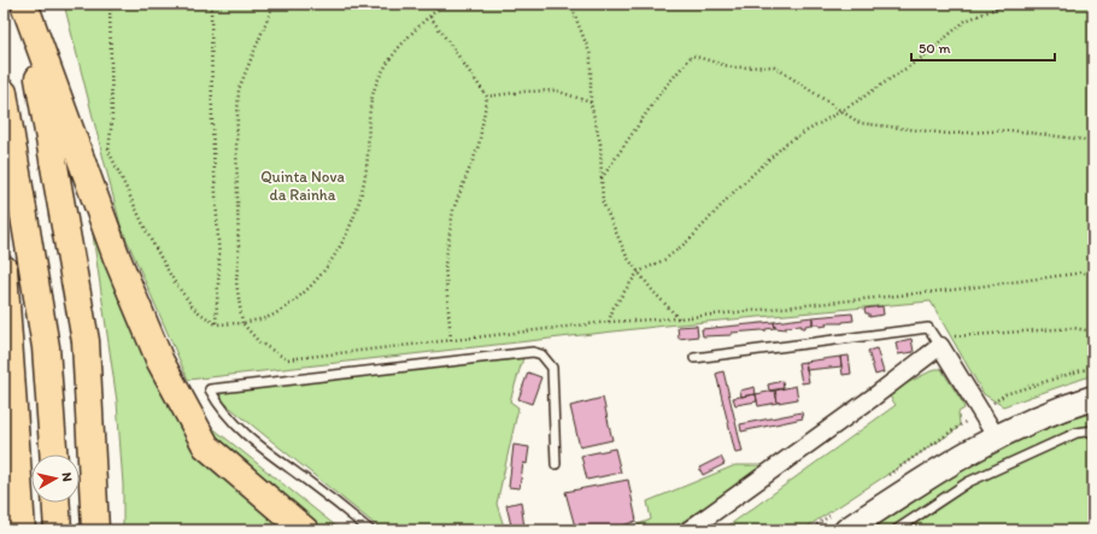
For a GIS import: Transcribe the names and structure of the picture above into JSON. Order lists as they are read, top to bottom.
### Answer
{
  "parks": ["Quinta Nova da Rainha"],
  "scale_bar": "50 m",
  "north": "right"
}
